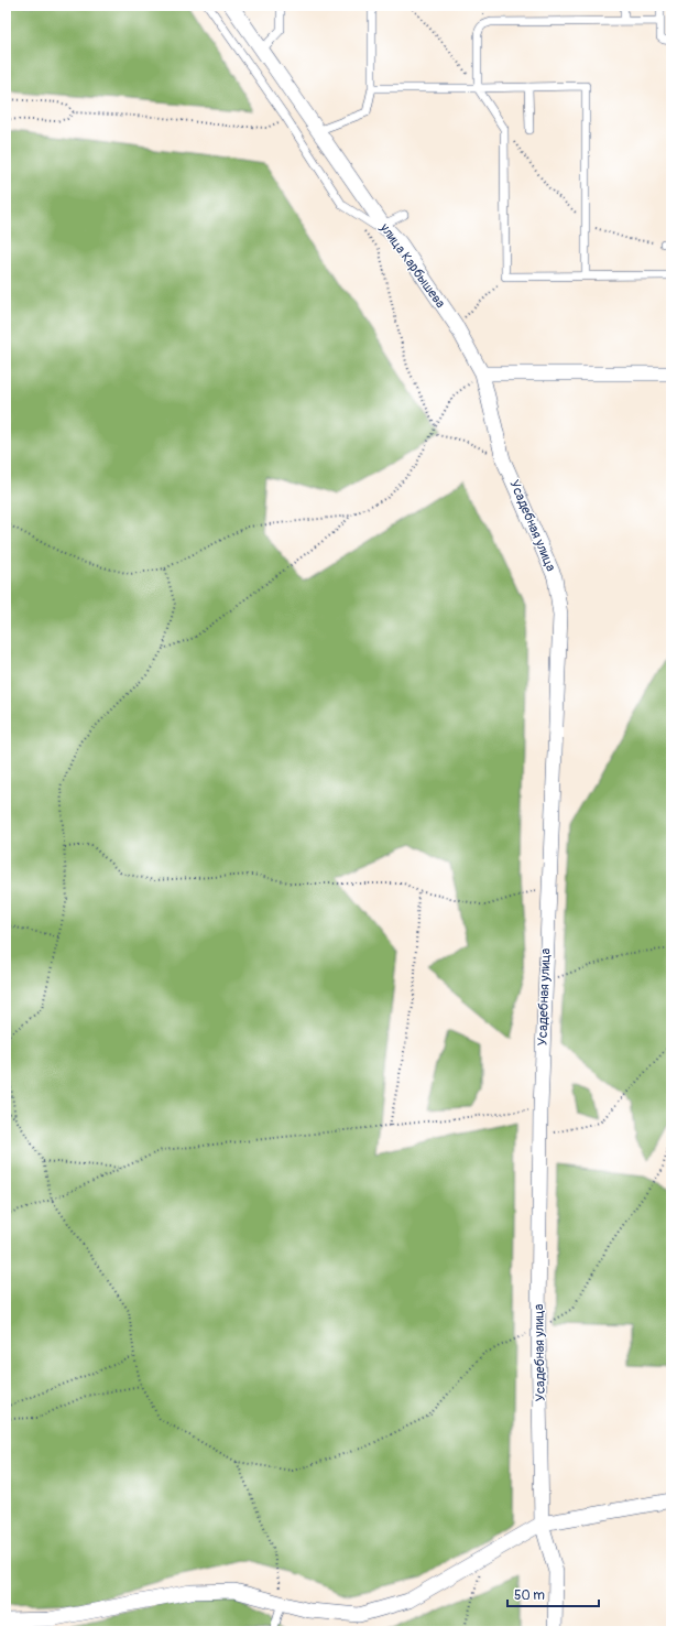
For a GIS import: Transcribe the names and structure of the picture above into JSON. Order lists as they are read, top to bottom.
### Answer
{
  "streets": {
    "street": ["улица Карбышева", "Усадебная улица"]
  },
  "crossings": [
    ["улица Карбышева", "Усадебная улица"]
  ],
  "scale_bar": "50 m"
}
